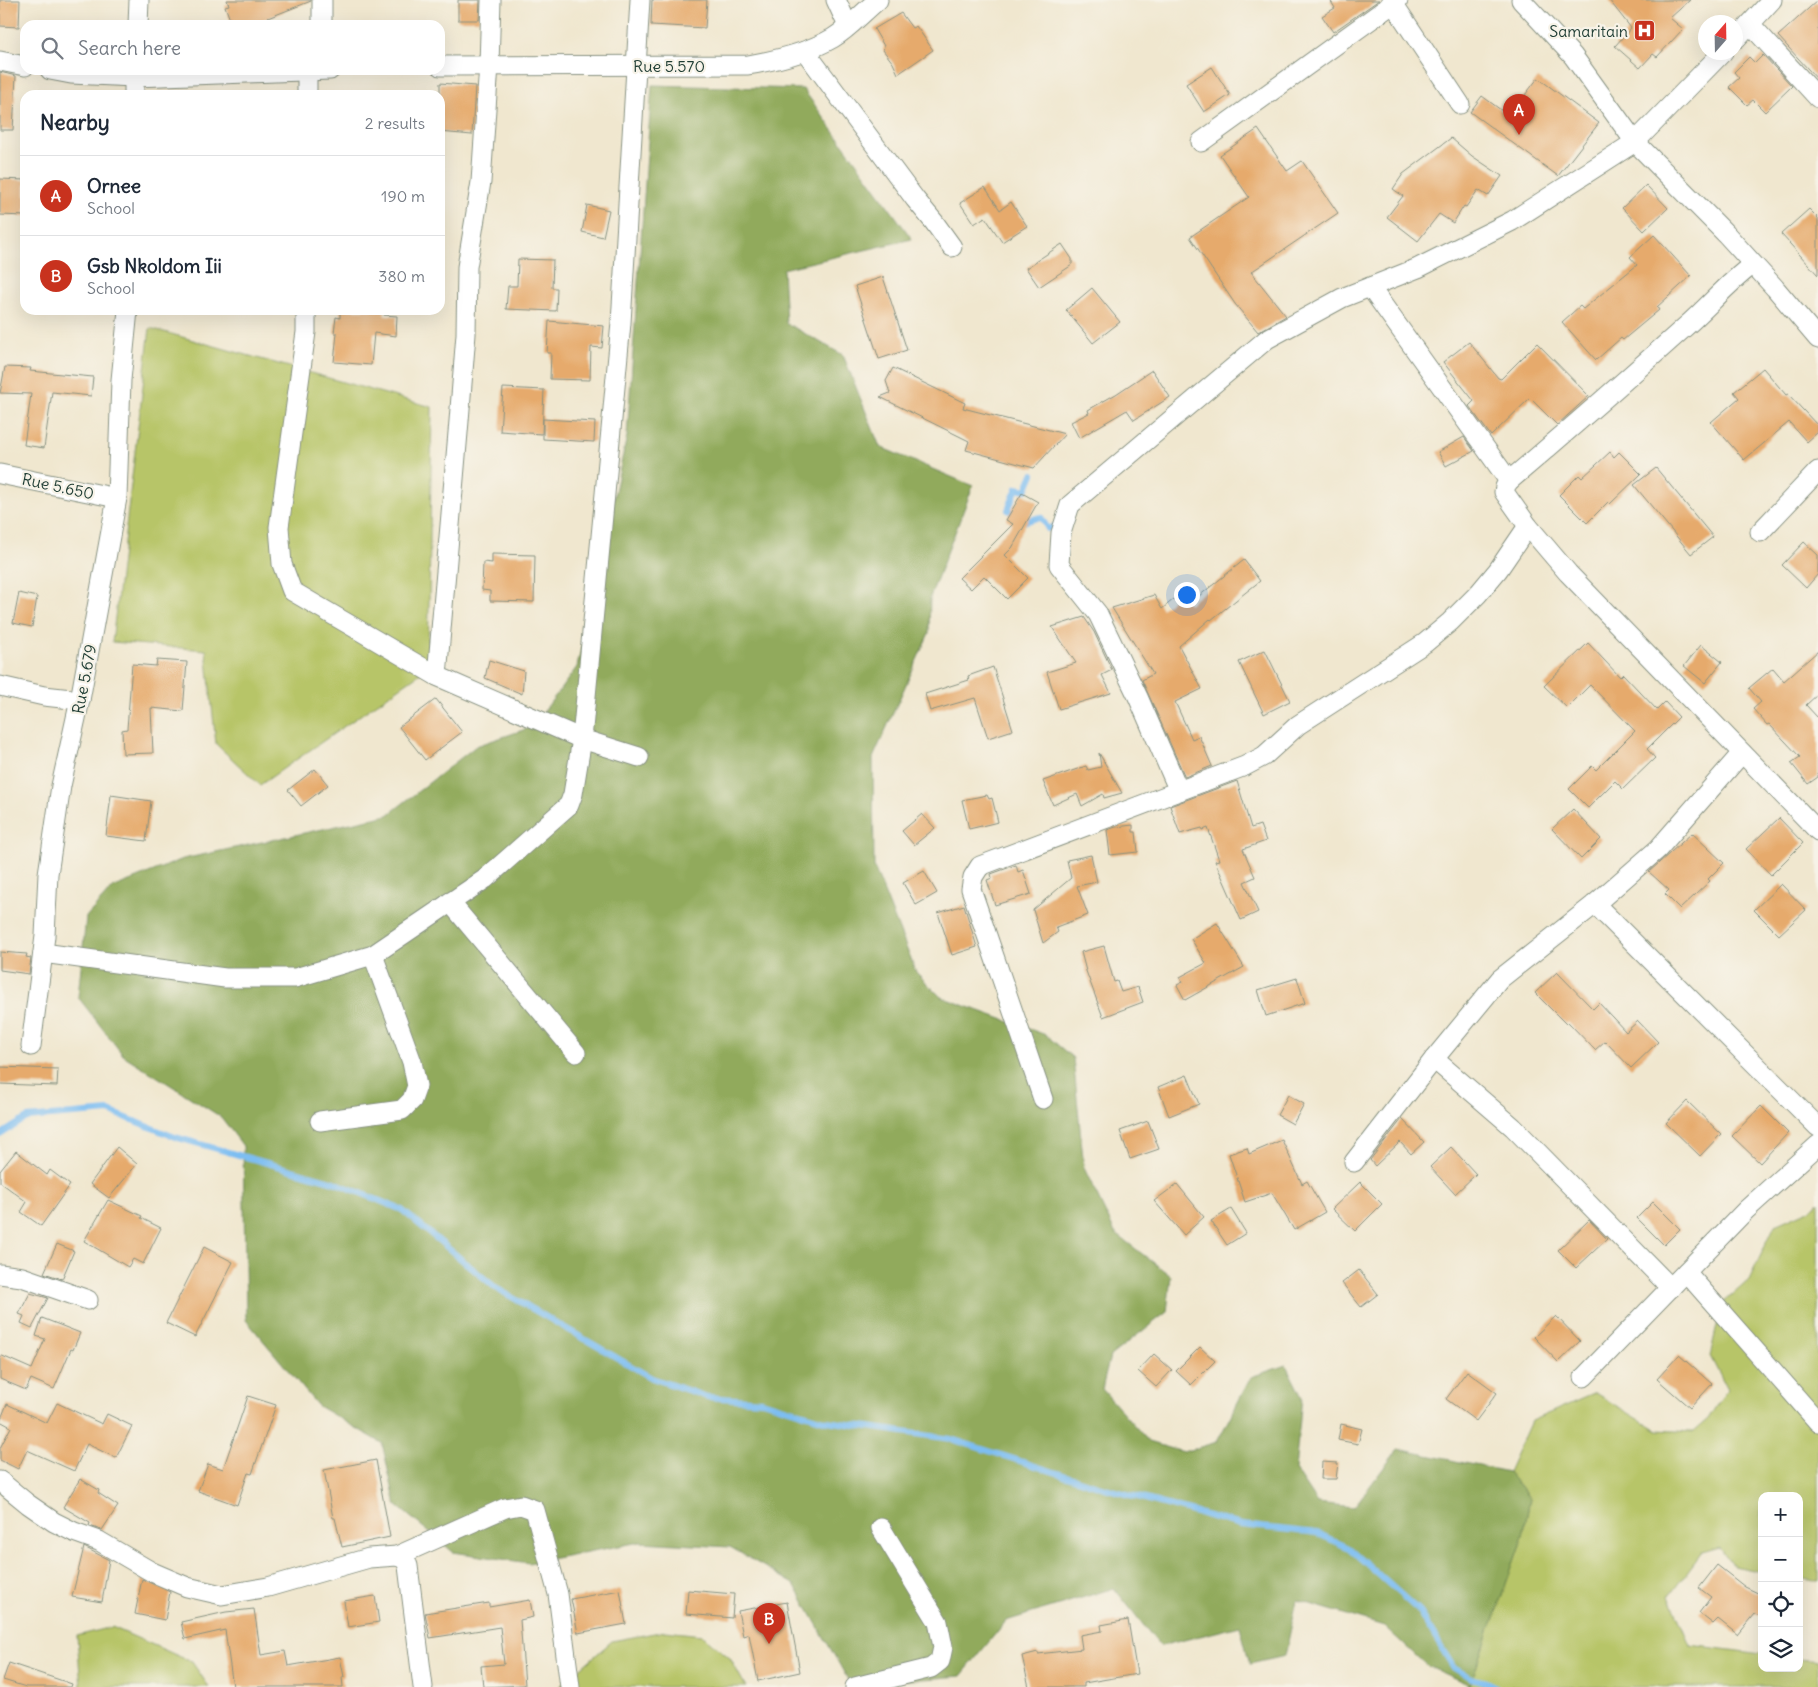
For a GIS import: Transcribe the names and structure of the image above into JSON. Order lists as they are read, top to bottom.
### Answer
{
  "streets": {
    "street": ["Rue 5.570", "Rue 5.650", "Rue 5.679"]
  },
  "crossings": [
    ["Rue 5.650", "Rue 5.679"]
  ],
  "places": {
    "hospital": ["Samaritain"]
  },
  "north": "top",
  "page": {
    "search": "Search here",
    "heading": ["Nearby", "2 results"],
    "pins": ["A", "B"],
    "list": [
      {
        "mark": "A",
        "name": "Ornee",
        "note": "School",
        "value": "190 m"
      },
      {
        "mark": "B",
        "name": "Gsb Nkoldom Iii",
        "note": "School",
        "value": "380 m"
      }
    ],
    "map_buttons": ["+", "−"]
  }
}
